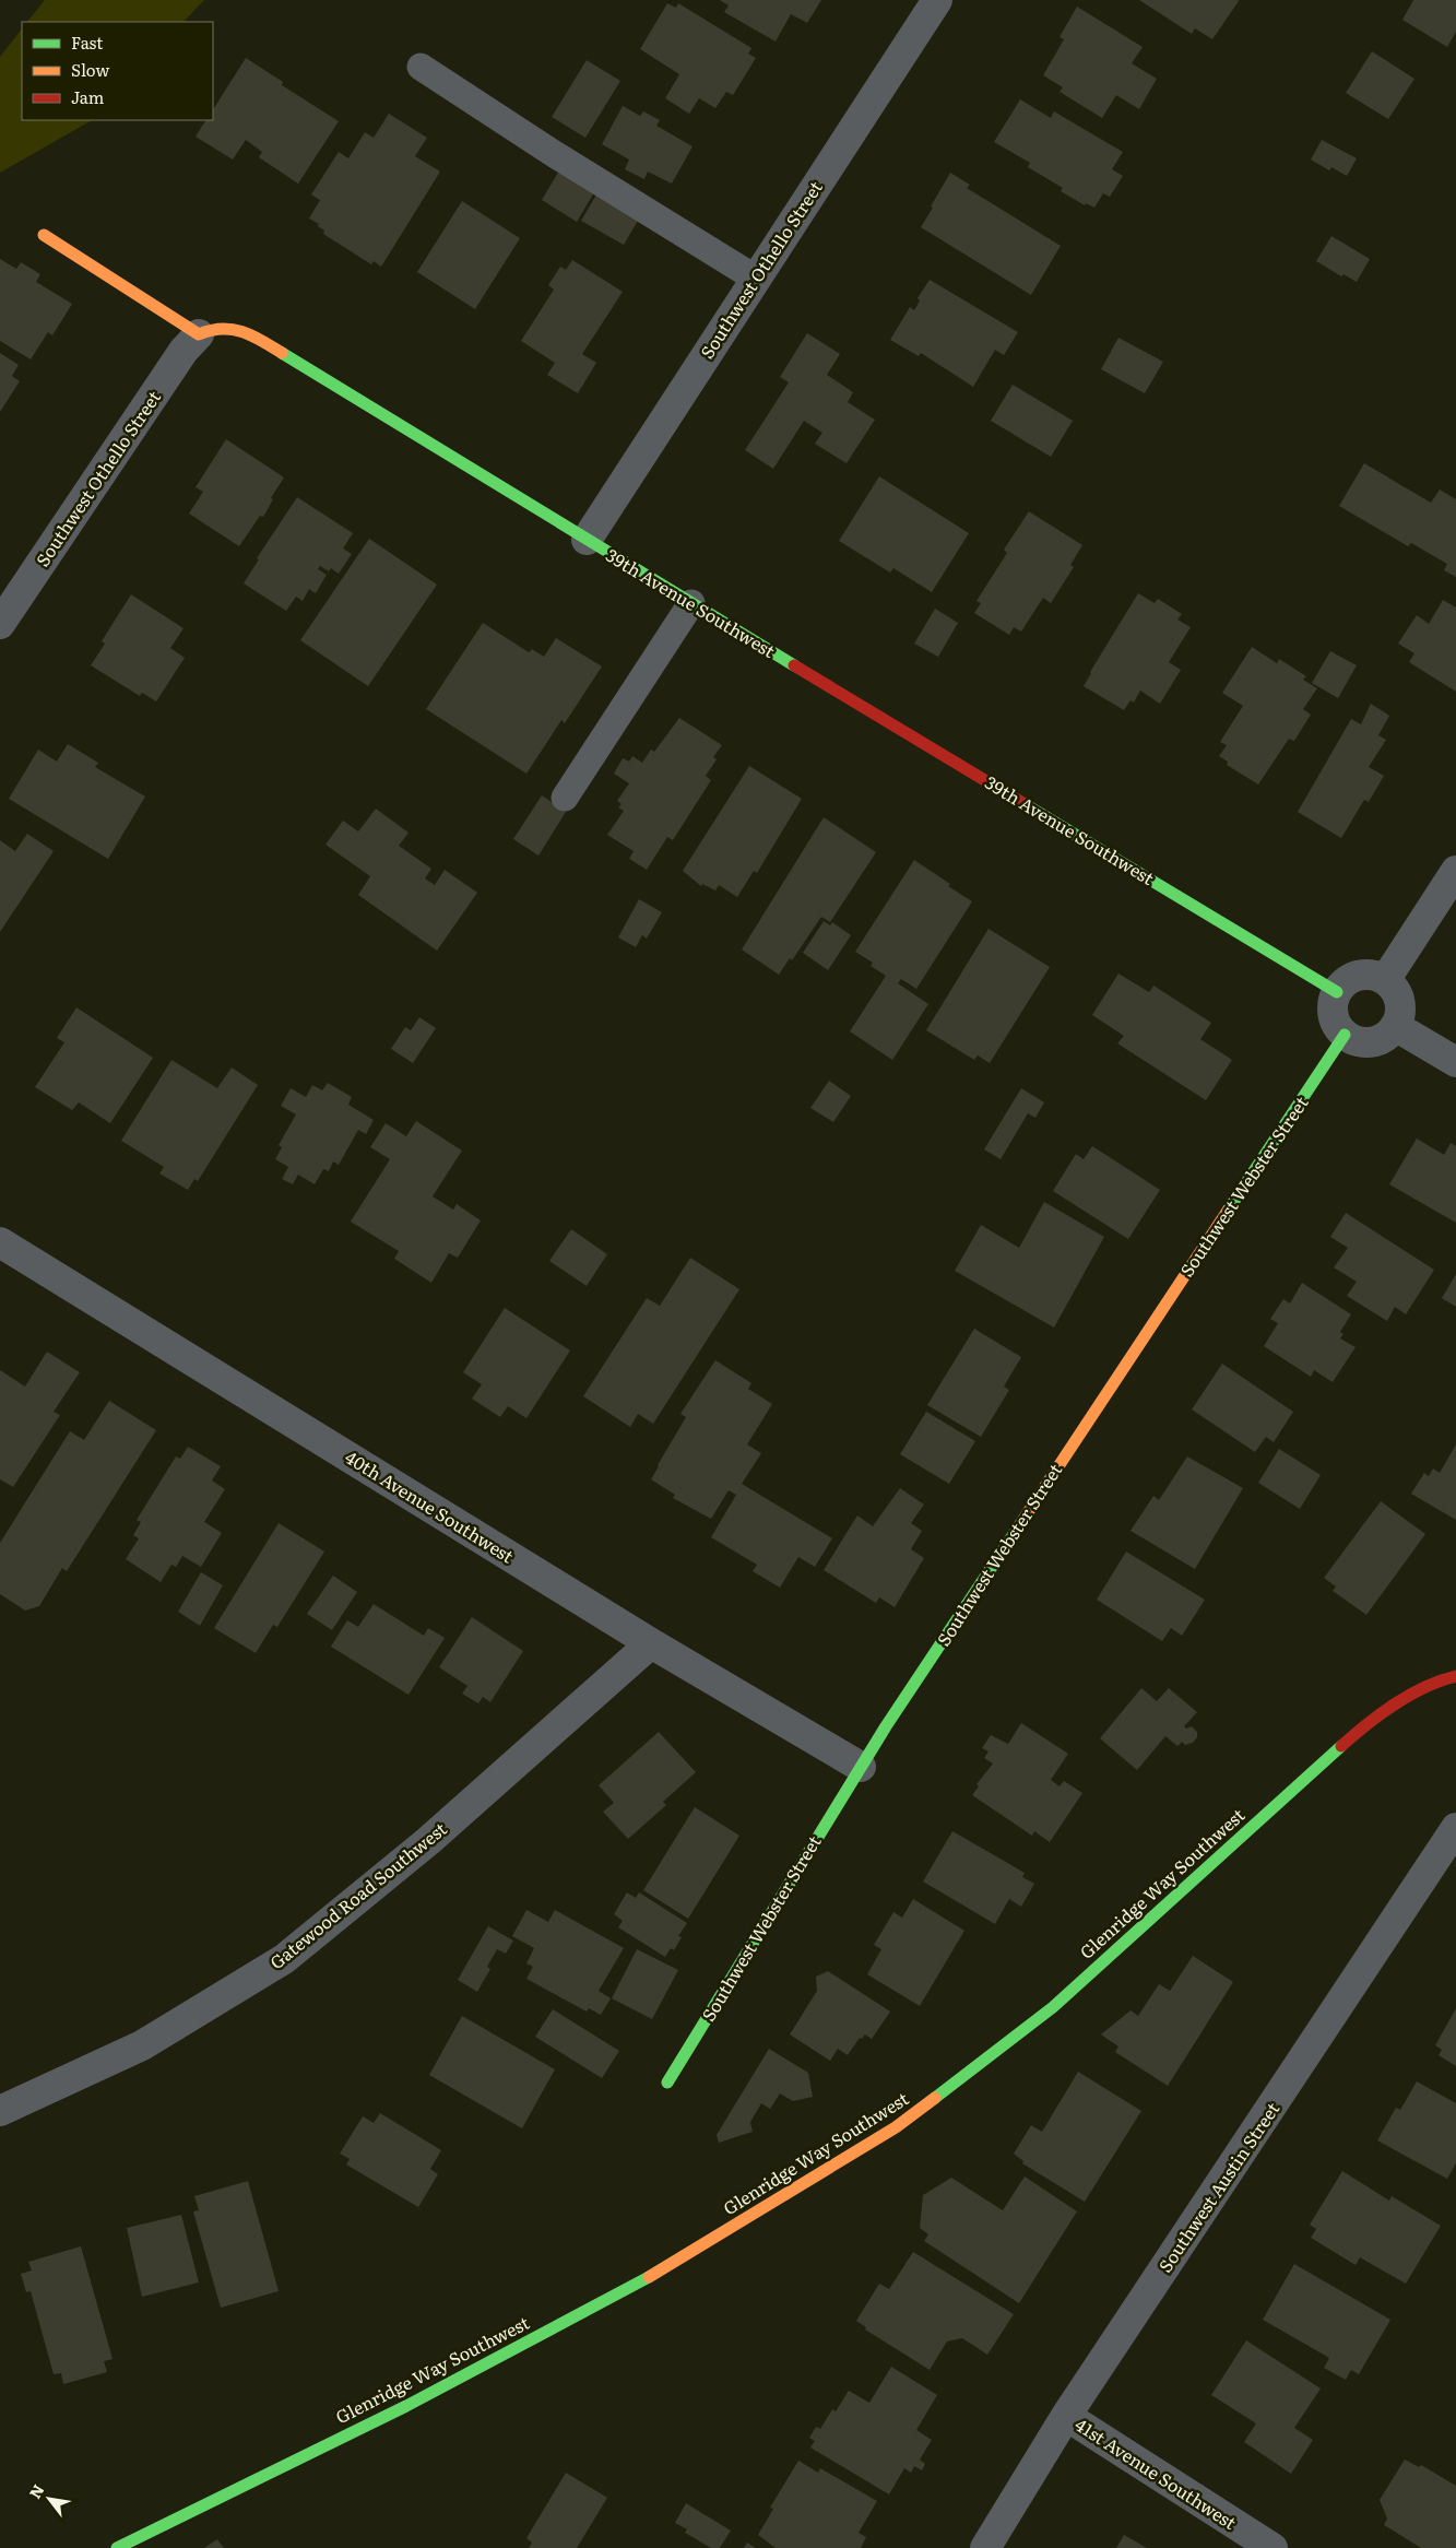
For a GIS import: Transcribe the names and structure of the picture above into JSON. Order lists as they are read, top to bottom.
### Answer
{
  "streets": {
    "street": [
      "Southwest Othello Street",
      "39th Avenue Southwest",
      "Southwest Webster Street",
      "40th Avenue Southwest",
      "Glenridge Way Southwest",
      "Gatewood Road Southwest",
      "Southwest Austin Street",
      "41st Avenue Southwest"
    ]
  },
  "crossings": [
    ["Southwest Othello Street", "39th Avenue Southwest"],
    ["39th Avenue Southwest", "Southwest Webster Street"],
    ["Southwest Webster Street", "40th Avenue Southwest"],
    ["40th Avenue Southwest", "Gatewood Road Southwest"],
    ["Southwest Austin Street", "41st Avenue Southwest"]
  ],
  "legend": ["Fast", "Slow", "Jam"],
  "north": "top left"
}
